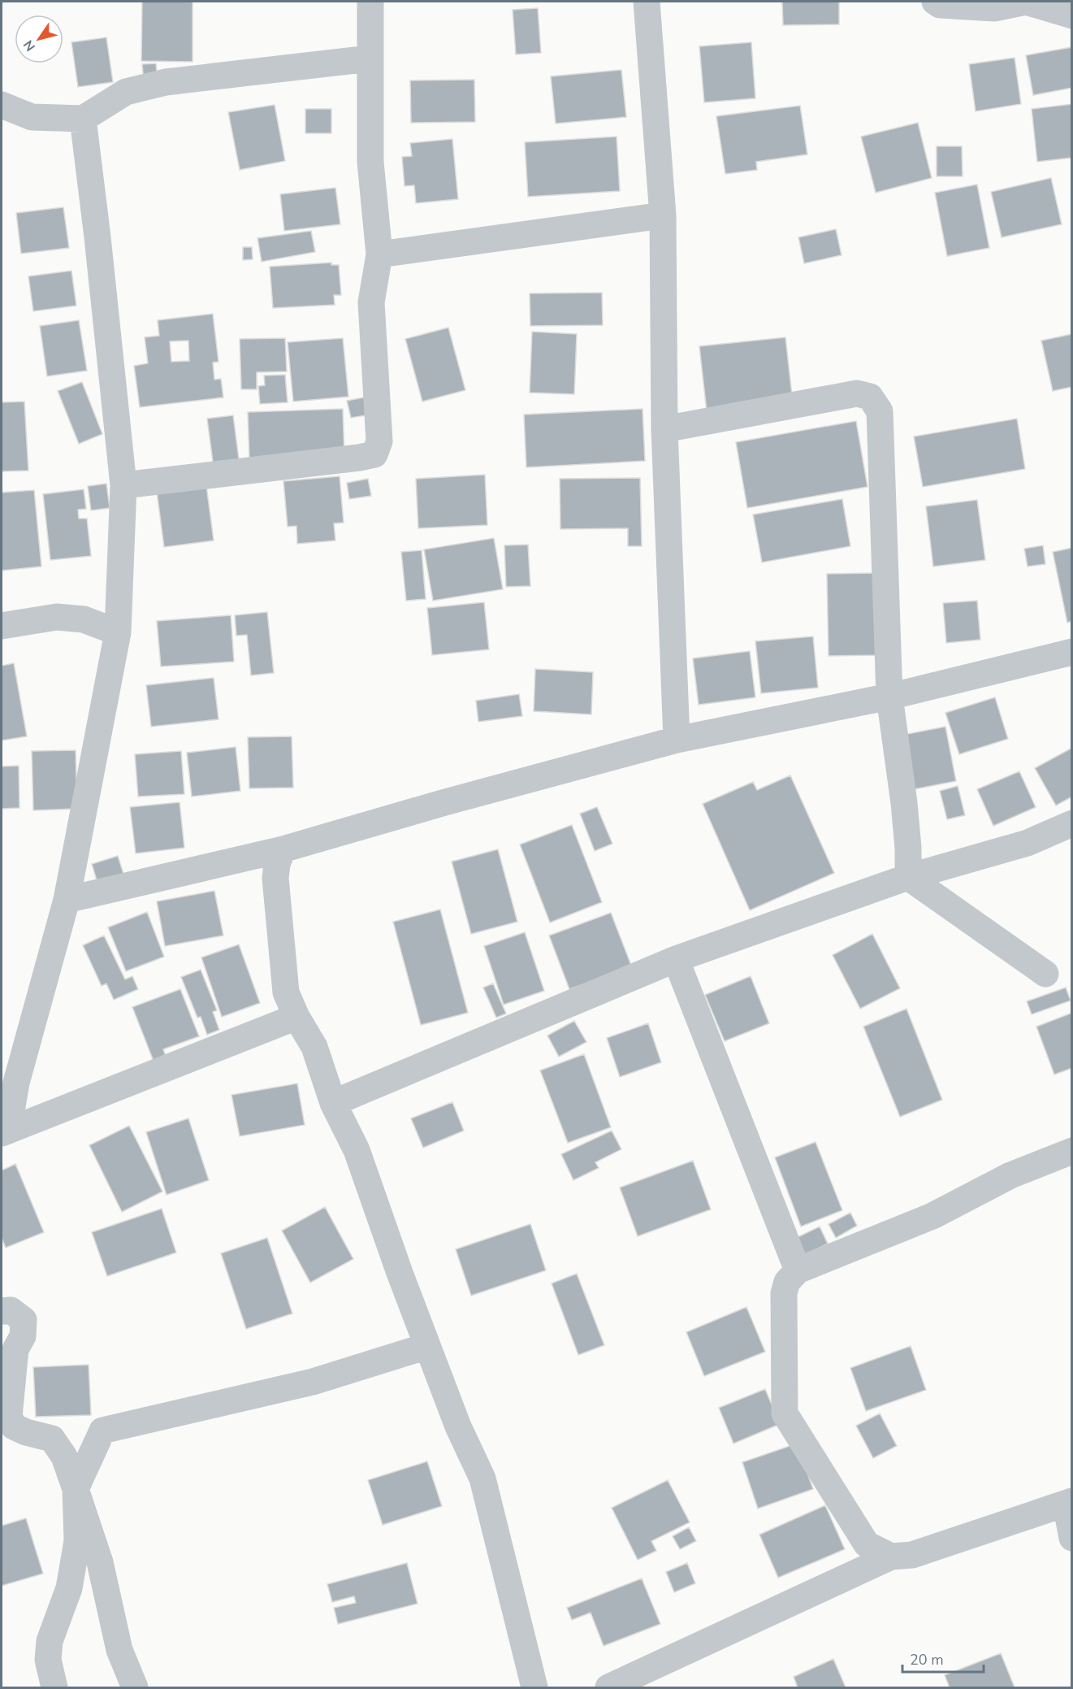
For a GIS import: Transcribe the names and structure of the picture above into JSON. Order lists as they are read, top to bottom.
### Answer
{
  "scale_bar": "20 m",
  "north": "bottom left"
}
